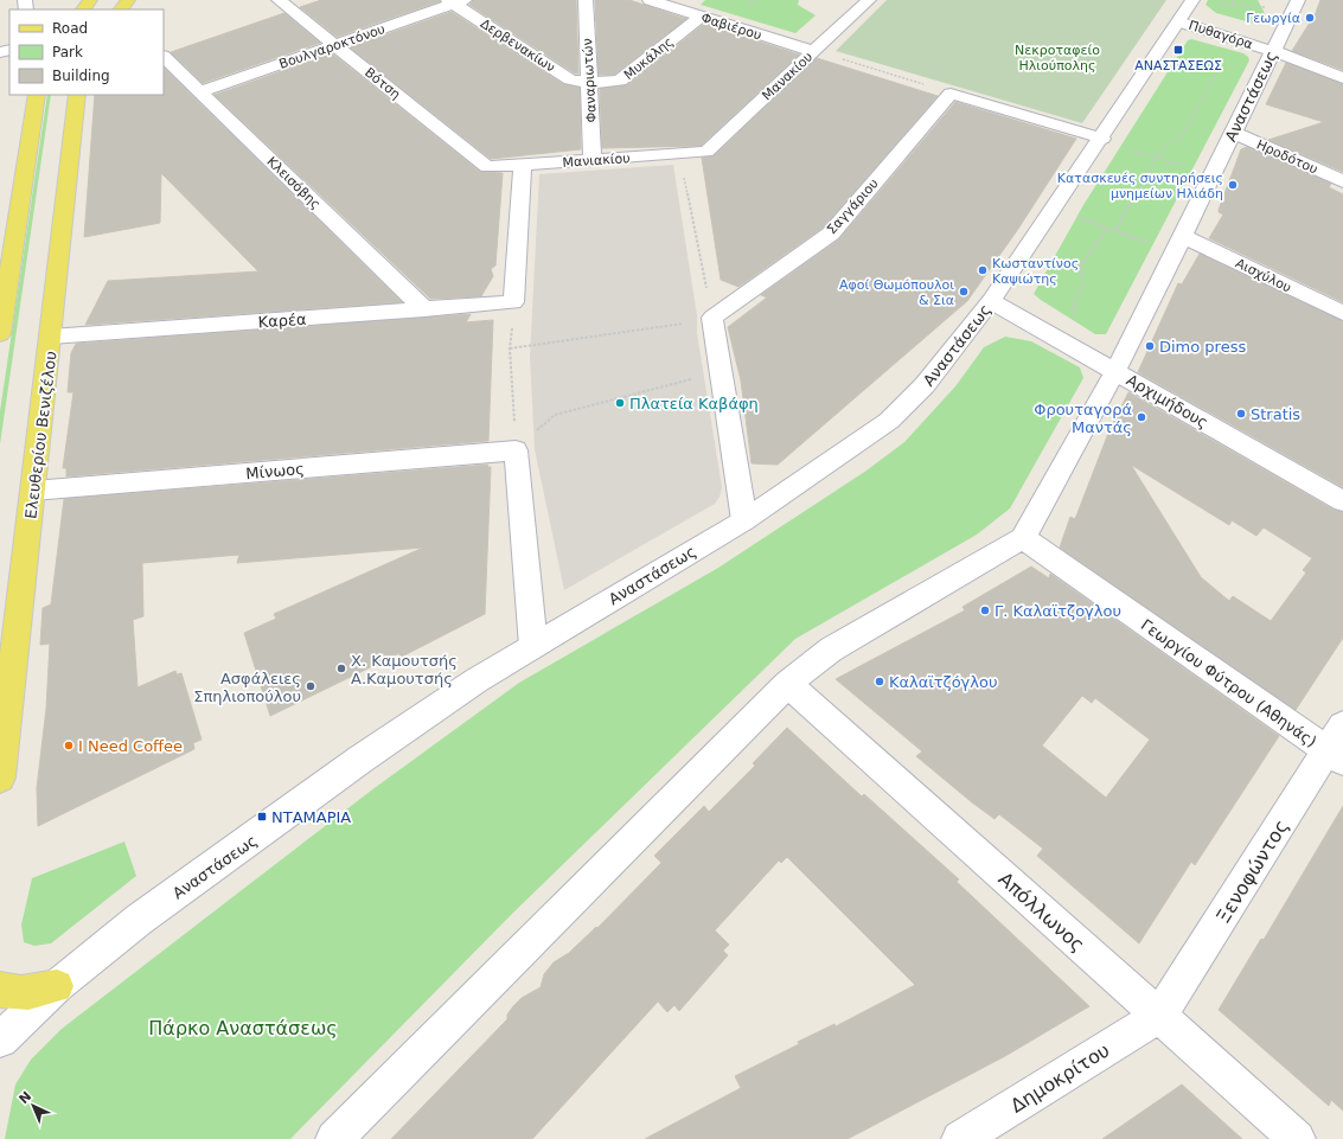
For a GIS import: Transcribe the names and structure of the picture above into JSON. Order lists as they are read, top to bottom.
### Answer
{
  "streets": {
    "main road": ["Ελευθερίου Βενιζέλου"],
    "street": [
      "Φαβιέρου",
      "Πυθαγόρα",
      "Δερβενακίων",
      "Βουλγαροκτόνου",
      "Μυκάλης",
      "Μανακίου",
      "Φαναριωτών",
      "Βότση",
      "Αναστάσεως",
      "Ηροδότου",
      "Μανιακίου",
      "Κλεισόβης",
      "Σαγγάριου",
      "Αισχύλου",
      "Καρέα",
      "Αρχιμήδους",
      "Μίνωος",
      "Γεωργίου Φύτρου (Αθηνάς)",
      "Ξενοφώντος",
      "Απόλλωνος",
      "Δημοκρίτου"
    ]
  },
  "crossings": [
    ["Φαβιέρου", "Μυκάλης"],
    ["Φαβιέρου", "Μανακίου"],
    ["Πυθαγόρα", "Αναστάσεως"],
    ["Δερβενακίων", "Βουλγαροκτόνου"],
    ["Δερβενακίων", "Μυκάλης"],
    ["Δερβενακίων", "Φαναριωτών"],
    ["Βουλγαροκτόνου", "Βότση"],
    ["Βουλγαροκτόνου", "Κλεισόβης"],
    ["Μυκάλης", "Φαναριωτών"],
    ["Μανακίου", "Μανιακίου"],
    ["Φαναριωτών", "Μανιακίου"],
    ["Βότση", "Μανιακίου"],
    ["Αναστάσεως", "Ηροδότου"],
    ["Αναστάσεως", "Αισχύλου"],
    ["Αναστάσεως", "Αρχιμήδους"],
    ["Αναστάσεως", "Γεωργίου Φύτρου (Αθηνάς)"],
    ["Κλεισόβης", "Καρέα"],
    ["Καρέα", "Ελευθερίου Βενιζέλου"],
    ["Ελευθερίου Βενιζέλου", "Μίνωος"],
    ["Γεωργίου Φύτρου (Αθηνάς)", "Ξενοφώντος"],
    ["Ξενοφώντος", "Απόλλωνος"],
    ["Ξενοφώντος", "Δημοκρίτου"],
    ["Απόλλωνος", "Δημοκρίτου"]
  ],
  "parks": ["Νεκροταφείο Ηλιούπολης", "Πάρκο Αναστάσεως"],
  "places": {
    "other": [
      "Γεωργία",
      "Κατασκευές συντηρήσεις μνημείων Ηλιάδη",
      "Κωσταντίνος Καψιώτης",
      "Αφοί Θωμόπουλοι & Σια",
      "Dimo press",
      "Πλατεία Καβάφη",
      "Stratis",
      "Φρουταγορά Μαντάς",
      "Γ. Καλαϊτζογλου",
      "Χ. Καμουτσής Α.Καμουτσής",
      "Καλαϊτζόγλου",
      "Ασφάλειες Σπηλιοπούλου",
      "I Need Coffee"
    ],
    "transit": ["ΑΝΑΣΤΑΣΕΩΣ", "ΝΤΑΜΑΡΙΑ"]
  },
  "legend": ["Road", "Park", "Building"],
  "north": "top left"
}
